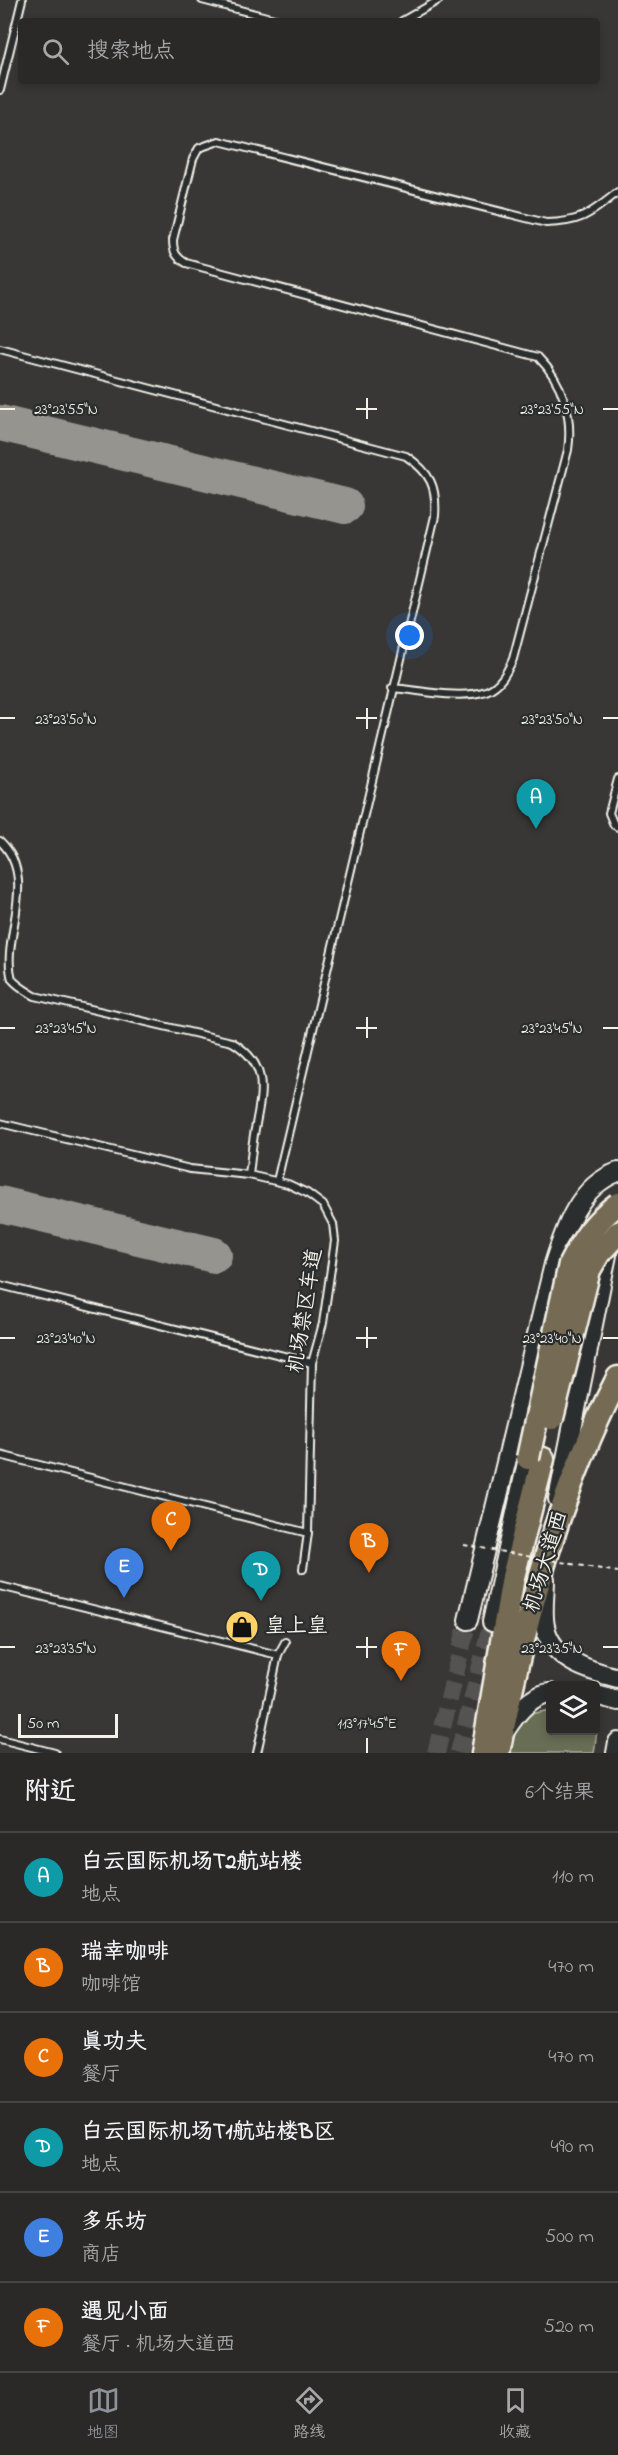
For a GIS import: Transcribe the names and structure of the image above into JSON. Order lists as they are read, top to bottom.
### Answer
{
  "streets": {
    "highway": ["机场大道西"],
    "lane": ["机场禁区车道"]
  },
  "places": {
    "shop": ["皇上皇"]
  },
  "scale_bar": "50 m",
  "page": {
    "search": "搜索地点",
    "pins": [
      "A",
      "C",
      "B",
      "E",
      "D",
      "F"
    ],
    "scale": "50 m",
    "heading": ["附近", "6个结果"],
    "list": [
      {
        "mark": "A",
        "name": "白云国际机场T2航站楼",
        "note": "地点",
        "value": "110 m"
      },
      {
        "mark": "B",
        "name": "瑞幸咖啡",
        "note": "咖啡馆",
        "value": "470 m"
      },
      {
        "mark": "C",
        "name": "真功夫",
        "note": "餐厅",
        "value": "470 m"
      },
      {
        "mark": "D",
        "name": "白云国际机场T1航站楼B区",
        "note": "地点",
        "value": "490 m"
      },
      {
        "mark": "E",
        "name": "多乐坊",
        "note": "商店",
        "value": "500 m"
      },
      {
        "mark": "F",
        "name": "遇见小面",
        "note": "餐厅 · 机场大道西",
        "value": "520 m"
      }
    ],
    "nav": ["地图", "路线", "收藏"]
  },
  "coordinates": [
    "23°23'55\"N",
    "23°23'50\"N",
    "23°23'45\"N",
    "23°23'40\"N",
    "23°23'35\"N",
    "113°17'45\"E"
  ]
}
